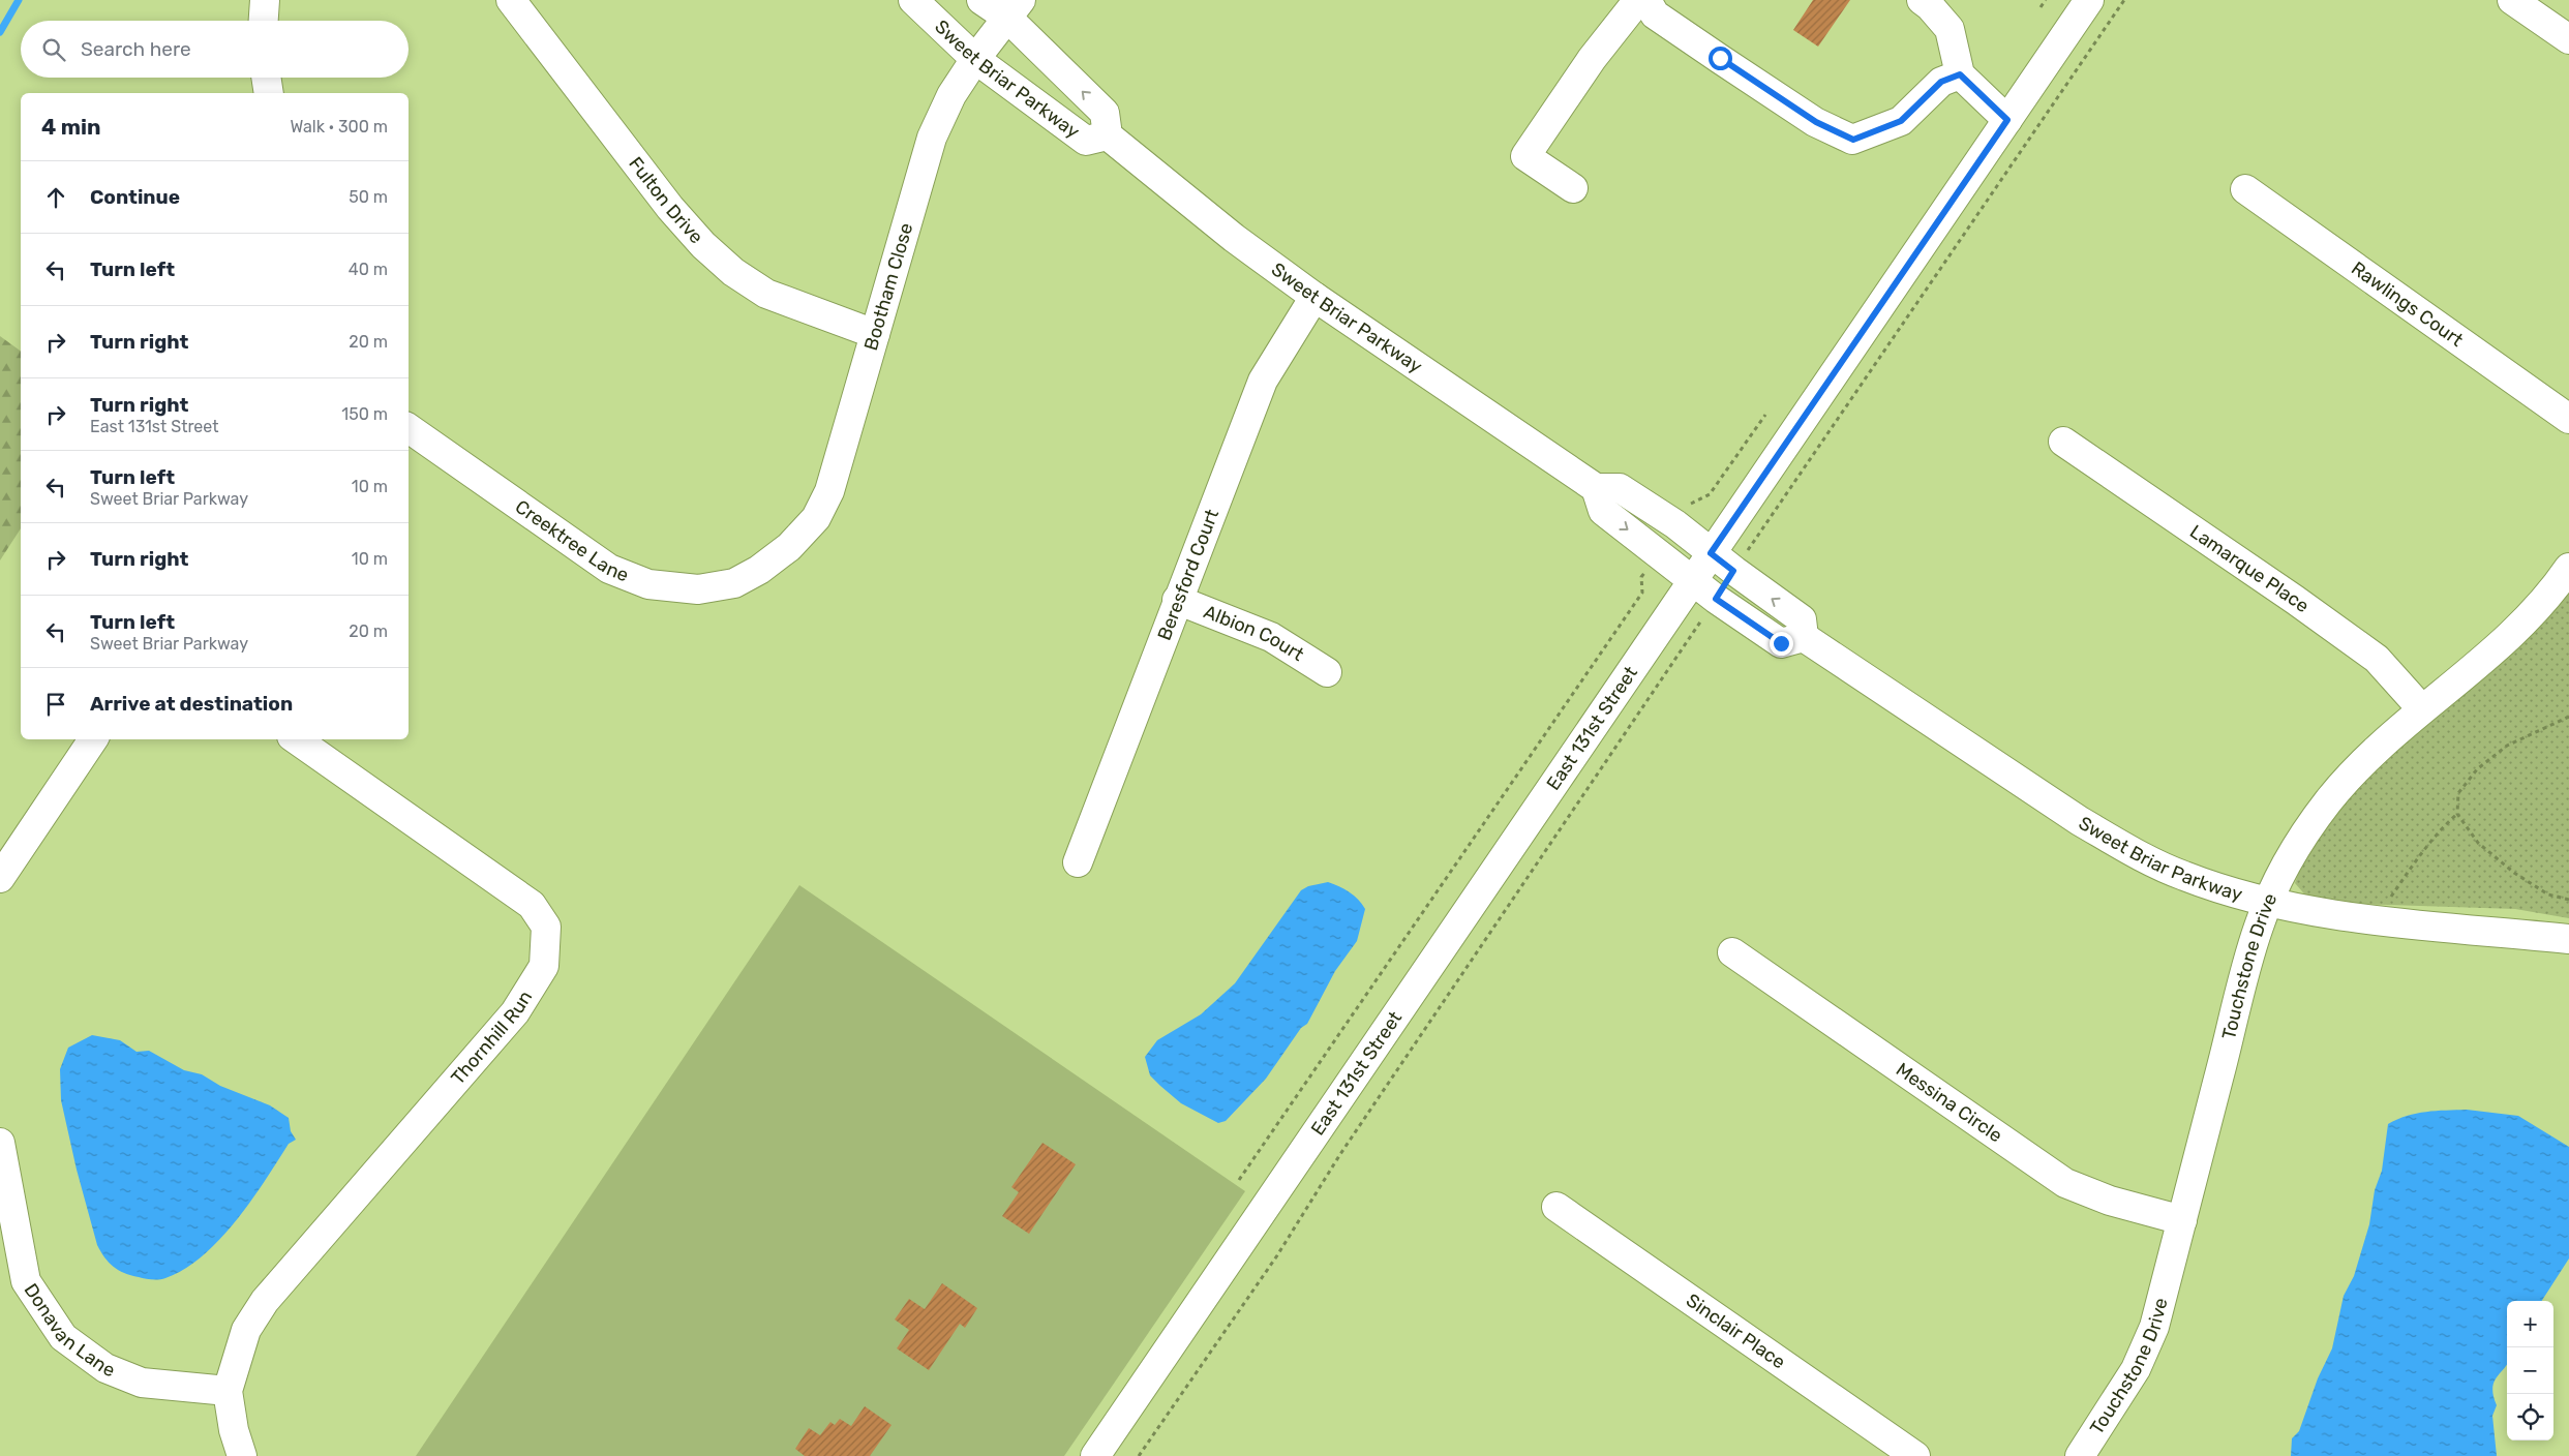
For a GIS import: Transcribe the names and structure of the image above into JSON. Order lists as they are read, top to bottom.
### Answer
{
  "streets": {
    "street": [
      "Sweet Briar Parkway",
      "Fulton Drive",
      "Bootham Close",
      "Rawlings Court",
      "Creektree Lane",
      "Lamarque Place",
      "Beresford Court",
      "Albion Court",
      "East 131st Street",
      "Touchstone Drive",
      "Thornhill Run",
      "Messina Circle",
      "Donavan Lane",
      "Sinclair Place"
    ]
  },
  "crossings": [
    ["Sweet Briar Parkway", "Bootham Close"],
    ["Sweet Briar Parkway", "Beresford Court"],
    ["Sweet Briar Parkway", "Touchstone Drive"],
    ["Fulton Drive", "Bootham Close"],
    ["Bootham Close", "Creektree Lane"],
    ["Lamarque Place", "Touchstone Drive"],
    ["Beresford Court", "Albion Court"],
    ["Touchstone Drive", "Messina Circle"],
    ["Thornhill Run", "Donavan Lane"]
  ],
  "page": {
    "search": "Search here",
    "heading": ["4 min", "Walk · 300 m"],
    "list": [
      ["Continue", "50 m"],
      ["Turn left", "40 m"],
      ["Turn right", "20 m"],
      ["Turn right", "East 131st Street", "150 m"],
      ["Turn left", "Sweet Briar Parkway", "10 m"],
      ["Turn right", "10 m"],
      ["Turn left", "Sweet Briar Parkway", "20 m"],
      "Arrive at destination"
    ],
    "map_buttons": ["+", "−"]
  }
}
